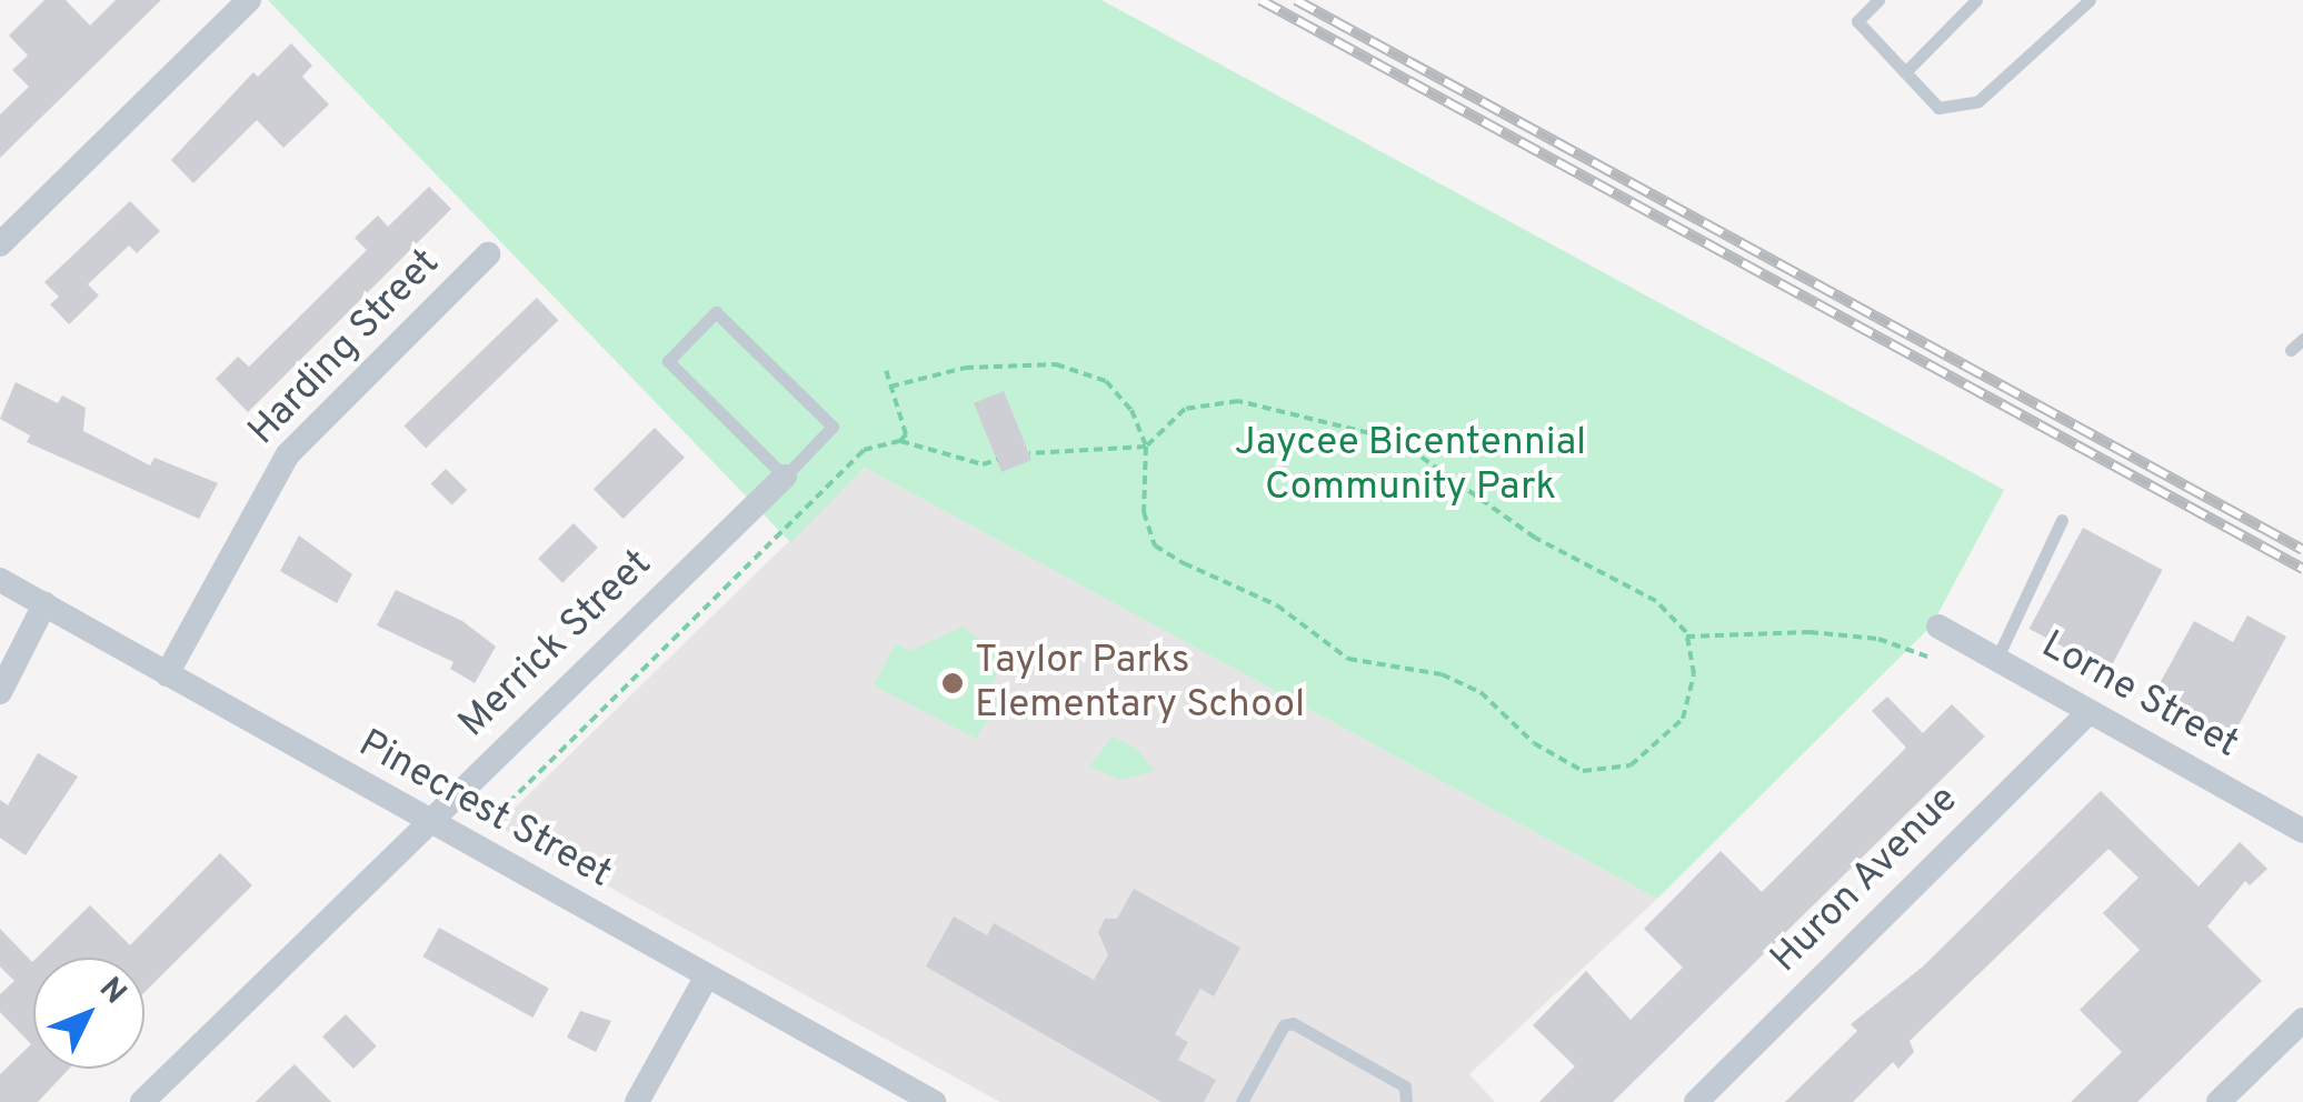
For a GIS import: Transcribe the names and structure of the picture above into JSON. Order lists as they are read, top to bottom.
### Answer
{
  "streets": {
    "street": [
      "Harding Street",
      "Merrick Street",
      "Lorne Street",
      "Pinecrest Street",
      "Huron Avenue"
    ]
  },
  "crossings": [
    ["Harding Street", "Pinecrest Street"],
    ["Merrick Street", "Pinecrest Street"],
    ["Lorne Street", "Huron Avenue"]
  ],
  "parks": ["Jaycee Bicentennial Community Park"],
  "places": ["Taylor Parks Elementary School"],
  "north": "top right"
}
